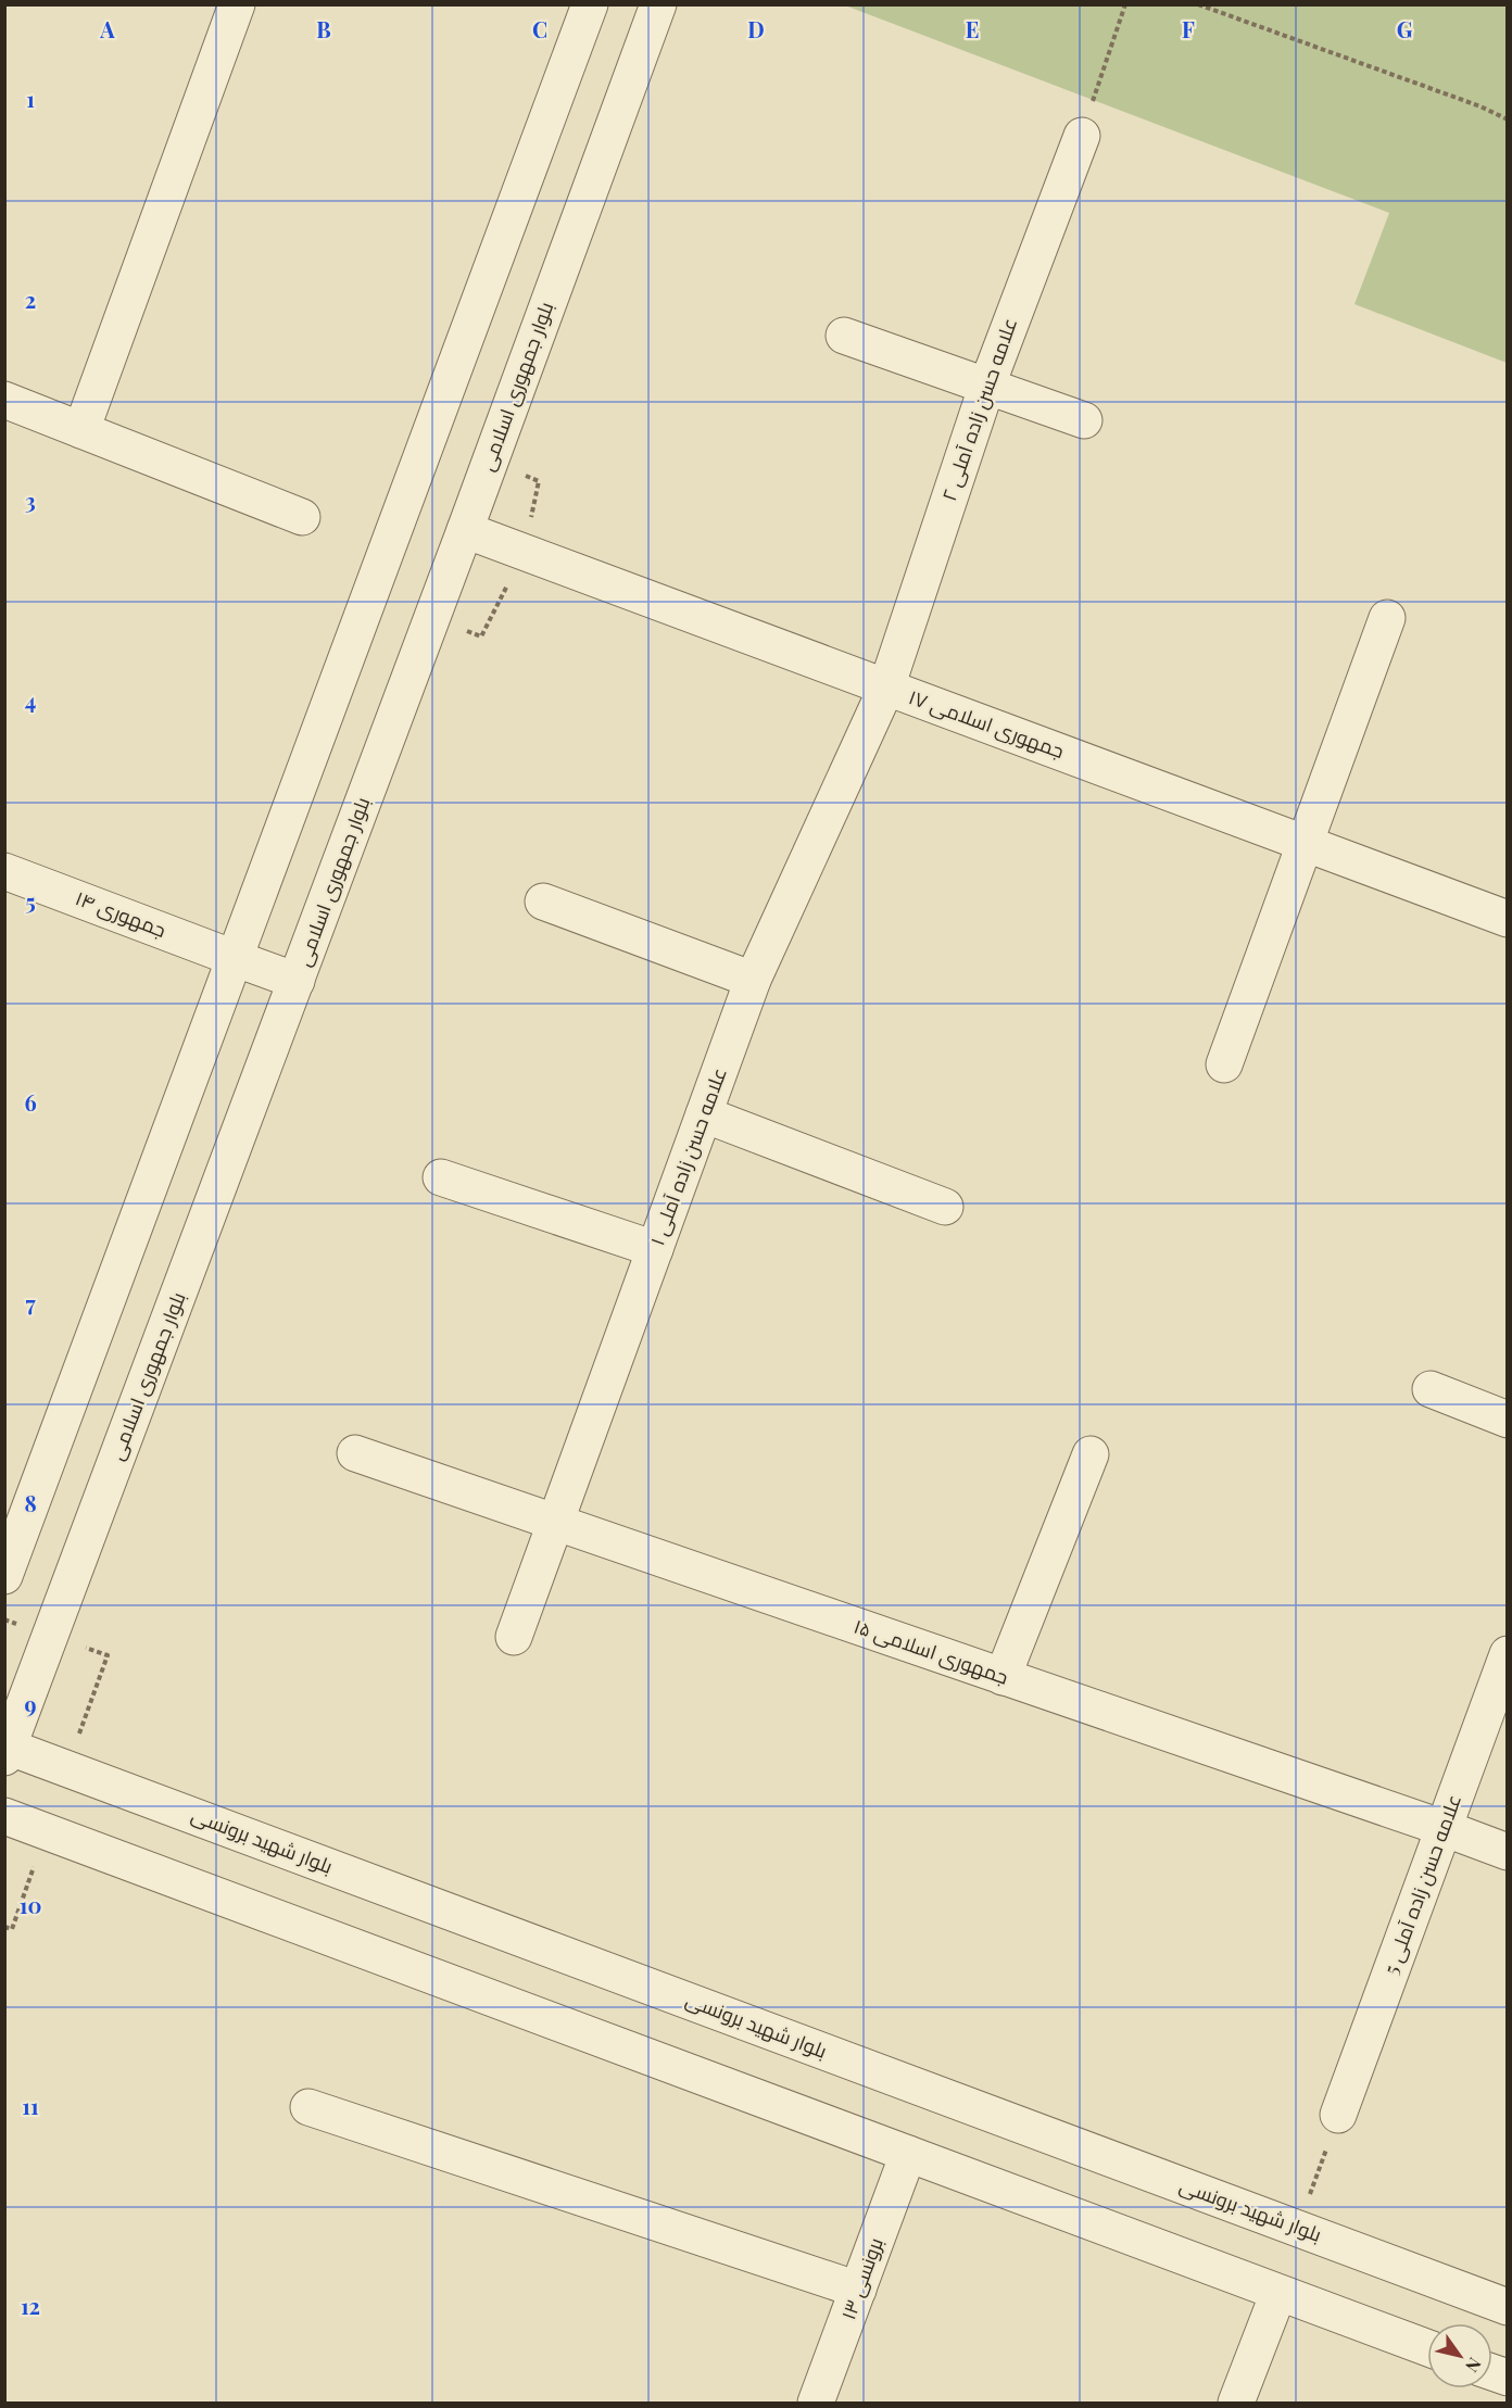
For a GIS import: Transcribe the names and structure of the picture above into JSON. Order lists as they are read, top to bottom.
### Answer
{
  "streets": {
    "street": [
      "بلوار جمهوری اسلامی",
      "علامه حسن زاده آملی ۲",
      "جمهوری اسلامی ۱۷",
      "جمهوری ۱۴",
      "علامه حسن زاده آملی ۱",
      "جمهوری اسلامی ۱۵",
      "بلوار شهید برونسی",
      "علامه حسن زاده آملی 5",
      "برونسی ۱۳"
    ]
  },
  "crossings": [
    ["بلوار جمهوری اسلامی", "جمهوری اسلامی ۱۷"],
    ["بلوار جمهوری اسلامی", "جمهوری ۱۴"],
    ["بلوار جمهوری اسلامی", "بلوار شهید برونسی"],
    ["علامه حسن زاده آملی ۲", "جمهوری اسلامی ۱۷"],
    ["علامه حسن زاده آملی ۲", "علامه حسن زاده آملی ۱"],
    ["جمهوری اسلامی ۱۷", "علامه حسن زاده آملی ۱"],
    ["علامه حسن زاده آملی ۱", "جمهوری اسلامی ۱۵"],
    ["جمهوری اسلامی ۱۵", "علامه حسن زاده آملی 5"]
  ],
  "north": "bottom right",
  "grid": {
    "columns": [
      "A",
      "B",
      "C",
      "D",
      "E",
      "F",
      "G"
    ],
    "rows": [
      "1",
      "2",
      "3",
      "4",
      "5",
      "6",
      "7",
      "8",
      "9",
      "10",
      "11",
      "12"
    ]
  }
}
